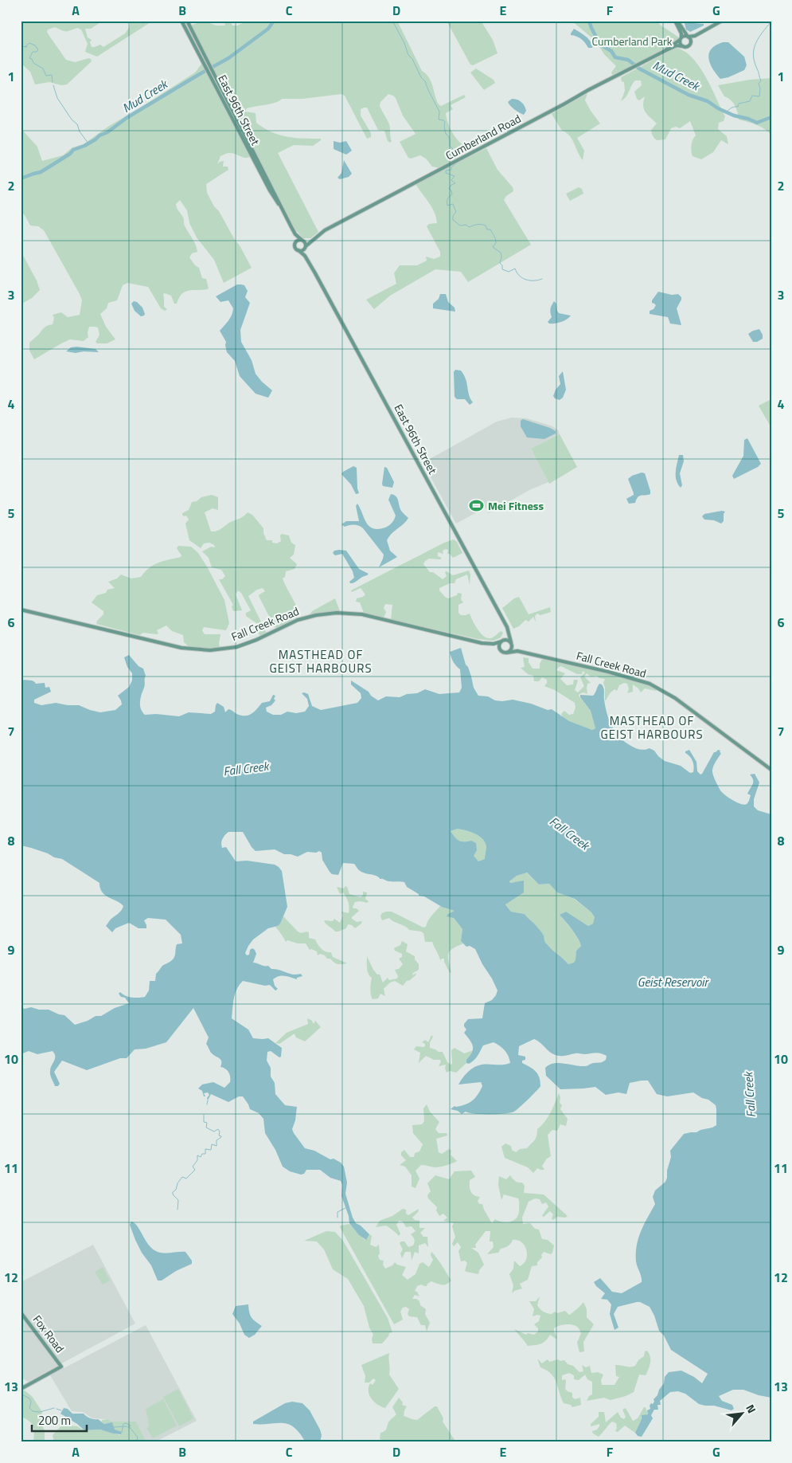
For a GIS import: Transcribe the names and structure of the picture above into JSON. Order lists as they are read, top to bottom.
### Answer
{
  "streets": {
    "main road": [
      "East 96th Street",
      "Cumberland Road",
      "Fall Creek Road",
      "Fox Road"
    ]
  },
  "crossings": [
    ["East 96th Street", "Cumberland Road"],
    ["East 96th Street", "Fall Creek Road"]
  ],
  "districts": ["MASTHEAD OF GEIST HARBOURS", "MASTHEAD OF GEIST HARBOURS"],
  "water": ["Mud Creek", "Fall Creek", "Geist Reservoir"],
  "parks": ["Cumberland Park"],
  "places": {
    "sports": ["Mei Fitness"]
  },
  "scale_bar": "200 m",
  "north": "top right",
  "grid": {
    "columns": [
      "A",
      "B",
      "C",
      "D",
      "E",
      "F",
      "G"
    ],
    "rows": [
      "1",
      "2",
      "3",
      "4",
      "5",
      "6",
      "7",
      "8",
      "9",
      "10",
      "11",
      "12",
      "13"
    ]
  }
}
